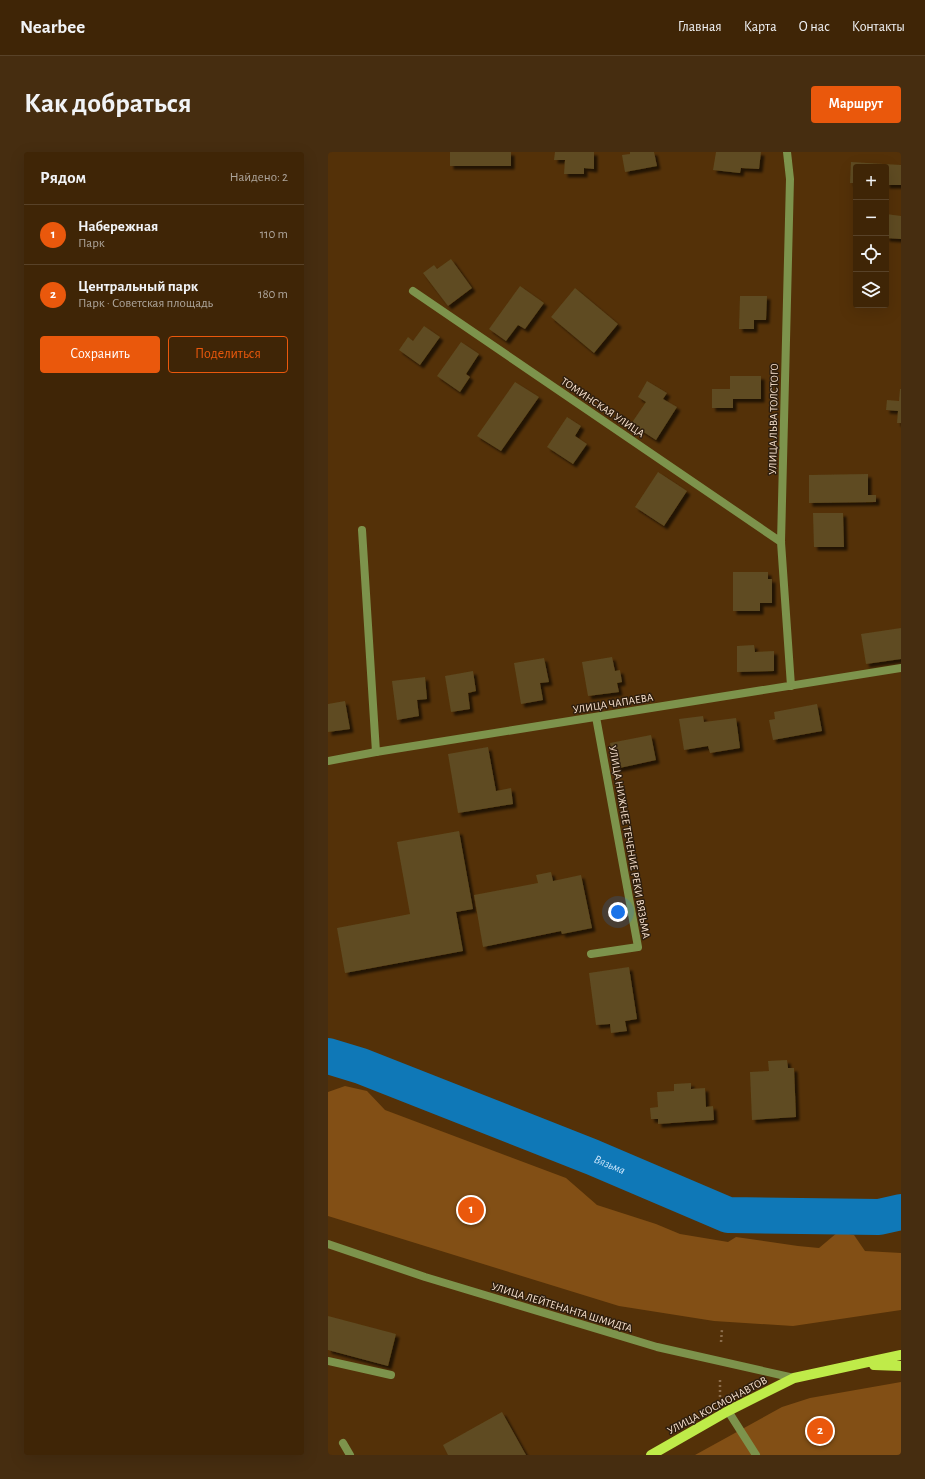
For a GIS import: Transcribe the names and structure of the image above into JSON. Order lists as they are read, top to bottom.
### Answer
{
  "streets": {
    "main road": ["УЛИЦА КОСМОНАВТОВ"],
    "street": [
      "ТОМИНСКАЯ УЛИЦА",
      "УЛИЦА ЛЬВА ТОЛСТОГО",
      "УЛИЦА ЧАПАЕВА",
      "УЛИЦА НИЖНЕЕ ТЕЧЕНИЕ РЕКИ ВЯЗЬМА",
      "УЛИЦА ЛЕЙТЕНАНТА ШМИДТА"
    ]
  },
  "crossings": [
    ["ТОМИНСКАЯ УЛИЦА", "УЛИЦА ЛЬВА ТОЛСТОГО"],
    ["УЛИЦА ЛЬВА ТОЛСТОГО", "УЛИЦА ЧАПАЕВА"],
    ["УЛИЦА ЧАПАЕВА", "УЛИЦА НИЖНЕЕ ТЕЧЕНИЕ РЕКИ ВЯЗЬМА"],
    ["УЛИЦА ЛЕЙТЕНАНТА ШМИДТА", "УЛИЦА КОСМОНАВТОВ"]
  ],
  "water": ["Вязьма"],
  "page": {
    "header": "Nearbee",
    "nav": [
      "Главная",
      "Карта",
      "О нас",
      "Контакты"
    ],
    "buttons": [
      "Маршрут",
      ["Сохранить", "Поделиться"]
    ],
    "title": "Как добраться",
    "heading": ["Рядом", "Найдено: 2"],
    "map_buttons": ["+", "−"],
    "list": [
      {
        "mark": "1",
        "name": "Набережная",
        "note": "Парк",
        "value": "110 m"
      },
      {
        "mark": "2",
        "name": "Центральный парк",
        "note": "Парк · Советская площадь",
        "value": "180 m"
      }
    ],
    "pins": ["1", "2"]
  }
}
